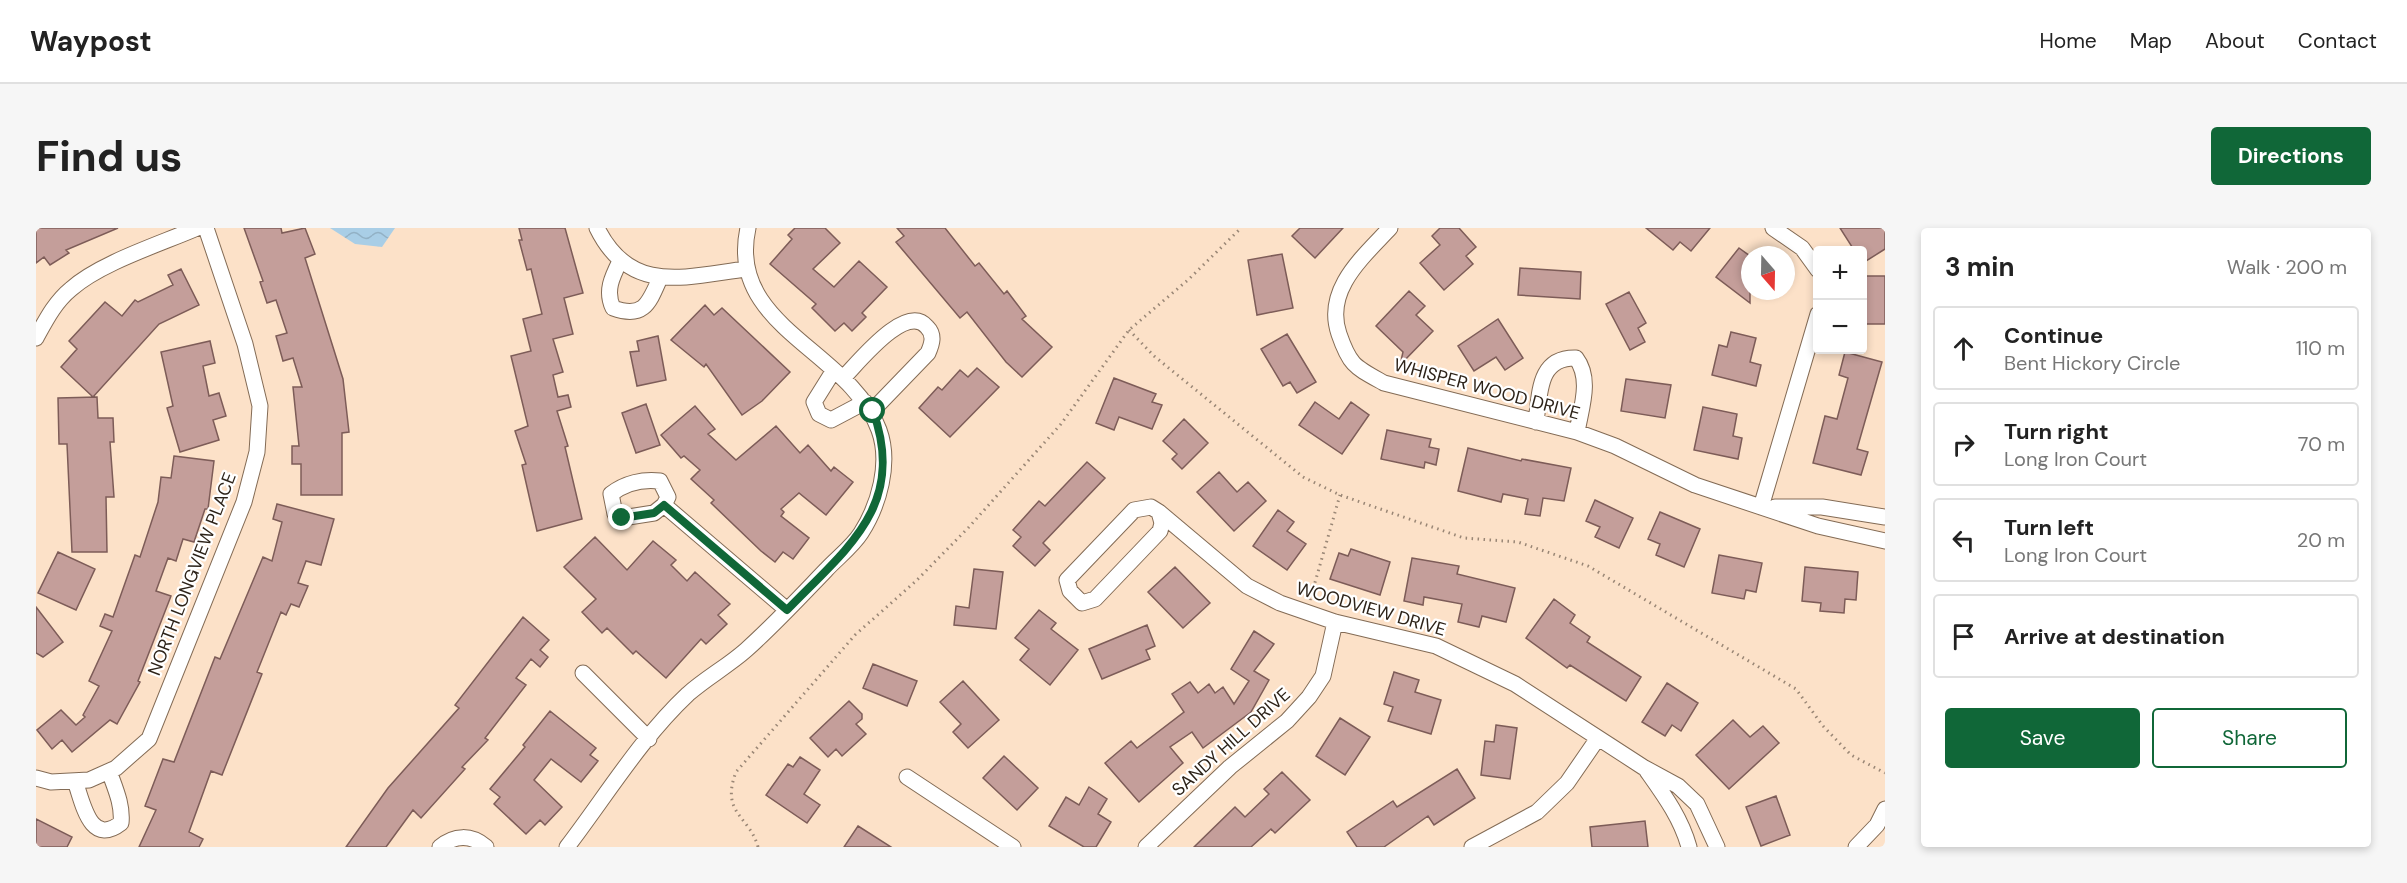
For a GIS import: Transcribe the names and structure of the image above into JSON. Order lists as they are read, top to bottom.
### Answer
{
  "streets": {
    "street": [
      "WHISPER WOOD DRIVE",
      "NORTH LONGVIEW PLACE",
      "WOODVIEW DRIVE",
      "SANDY HILL DRIVE"
    ]
  },
  "crossings": [
    ["WOODVIEW DRIVE", "SANDY HILL DRIVE"]
  ],
  "north": "bottom",
  "page": {
    "header": "Waypost",
    "nav": [
      "Home",
      "Map",
      "About",
      "Contact"
    ],
    "buttons": [
      "Directions",
      ["Save", "Share"]
    ],
    "title": "Find us",
    "heading": ["3 min", "Walk · 200 m"],
    "map_buttons": ["+", "−"],
    "list": [
      ["Continue", "Bent Hickory Circle", "110 m"],
      ["Turn right", "Long Iron Court", "70 m"],
      ["Turn left", "Long Iron Court", "20 m"],
      "Arrive at destination"
    ]
  }
}
